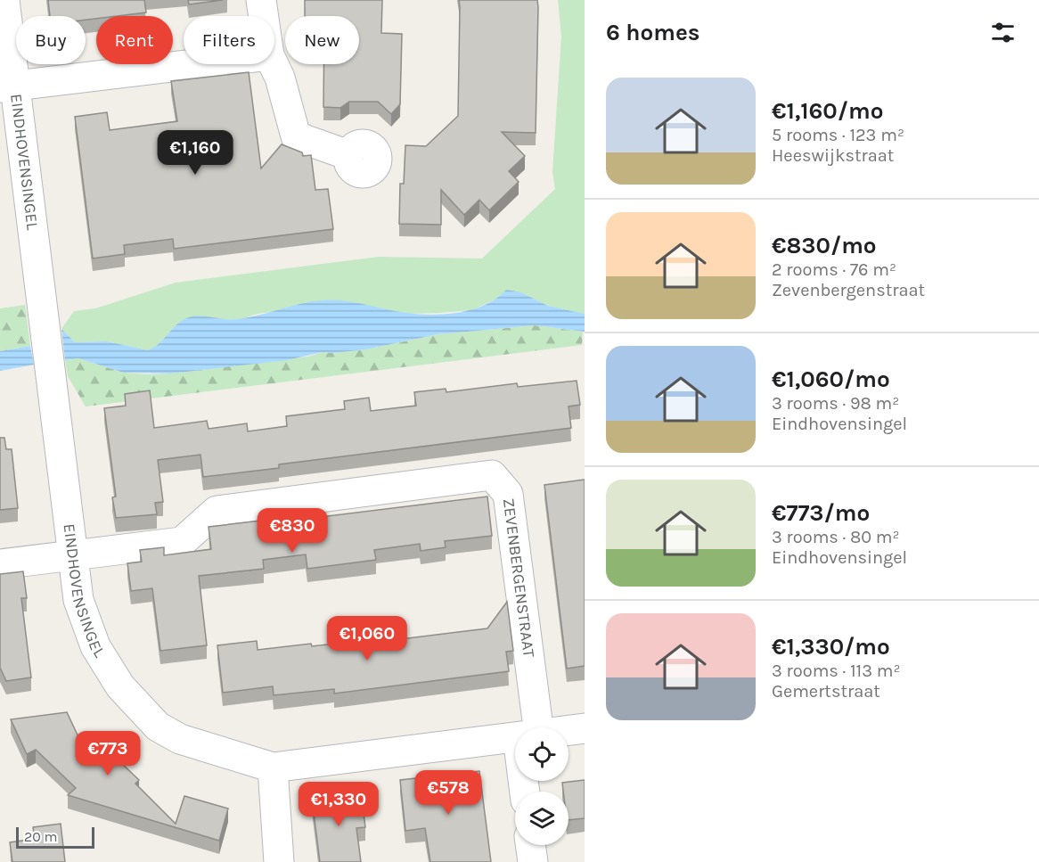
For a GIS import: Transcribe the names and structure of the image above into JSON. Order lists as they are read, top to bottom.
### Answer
{
  "streets": {
    "street": ["EINDHOVENSINGEL", "ZEVENBERGENSTRAAT"]
  },
  "crossings": [
    ["EINDHOVENSINGEL", "ZEVENBERGENSTRAAT"]
  ],
  "scale_bar": "20 m",
  "page": {
    "heading": "6 homes",
    "chip": [
      "Buy",
      "Rent",
      "Filters",
      "New"
    ],
    "list": [
      {
        "name": "€1,160/mo",
        "note": "5 rooms · 123 m² · Heeswijkstraat"
      },
      {
        "name": "€830/mo",
        "note": "2 rooms · 76 m² · Zevenbergenstraat"
      },
      {
        "name": "€1,060/mo",
        "note": "3 rooms · 98 m² · Eindhovensingel"
      },
      {
        "name": "€773/mo",
        "note": "3 rooms · 80 m² · Eindhovensingel"
      },
      {
        "name": "€1,330/mo",
        "note": "3 rooms · 113 m² · Gemertstraat"
      }
    ],
    "price": [
      "€1,160",
      "€830",
      "€1,060",
      "€773",
      "€578",
      "€1,330"
    ],
    "scale": "20 m"
  }
}
